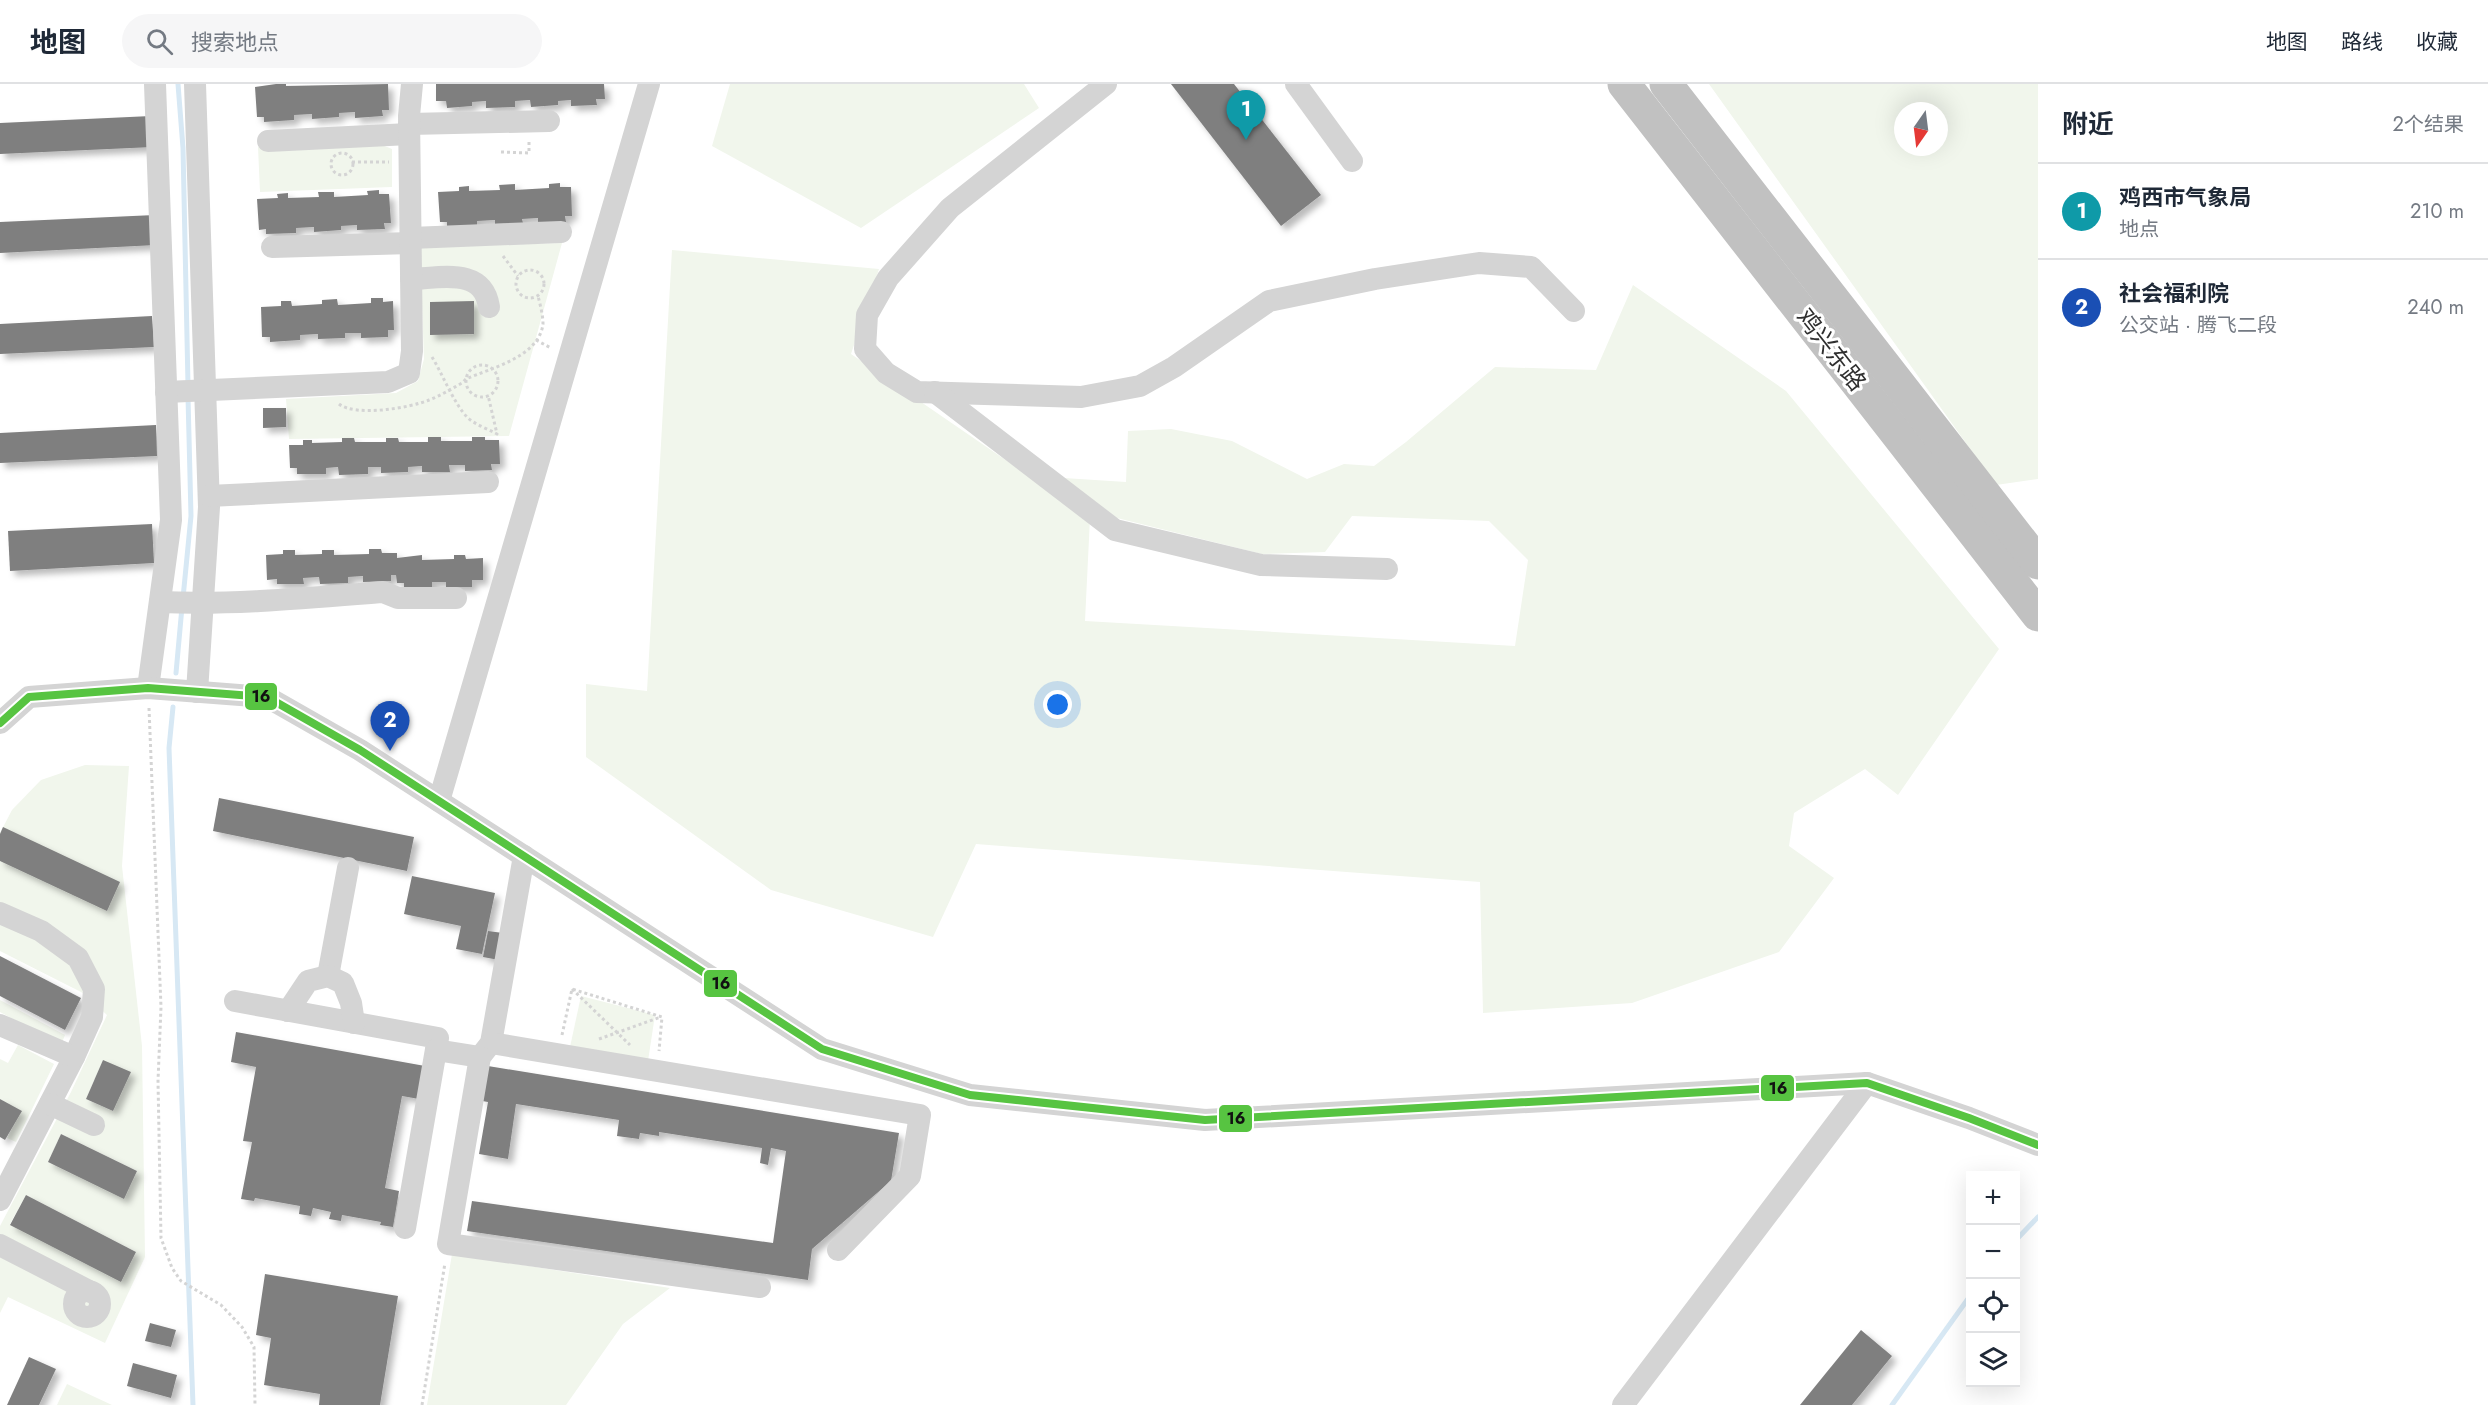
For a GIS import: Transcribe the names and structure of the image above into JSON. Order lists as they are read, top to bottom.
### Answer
{
  "streets": {
    "highway": ["鸡兴东路"]
  },
  "lines": ["transit line 16"],
  "north": "bottom",
  "page": {
    "header": "地图",
    "search": "搜索地点",
    "nav": ["地图", "路线", "收藏"],
    "heading": ["附近", "2个结果"],
    "pins": ["1", "2"],
    "list": [
      {
        "mark": "1",
        "name": "鸡西市气象局",
        "note": "地点",
        "value": "210 m"
      },
      {
        "mark": "2",
        "name": "社会福利院",
        "note": "公交站 · 腾飞二段",
        "value": "240 m"
      }
    ],
    "map_buttons": ["+", "−"]
  }
}
